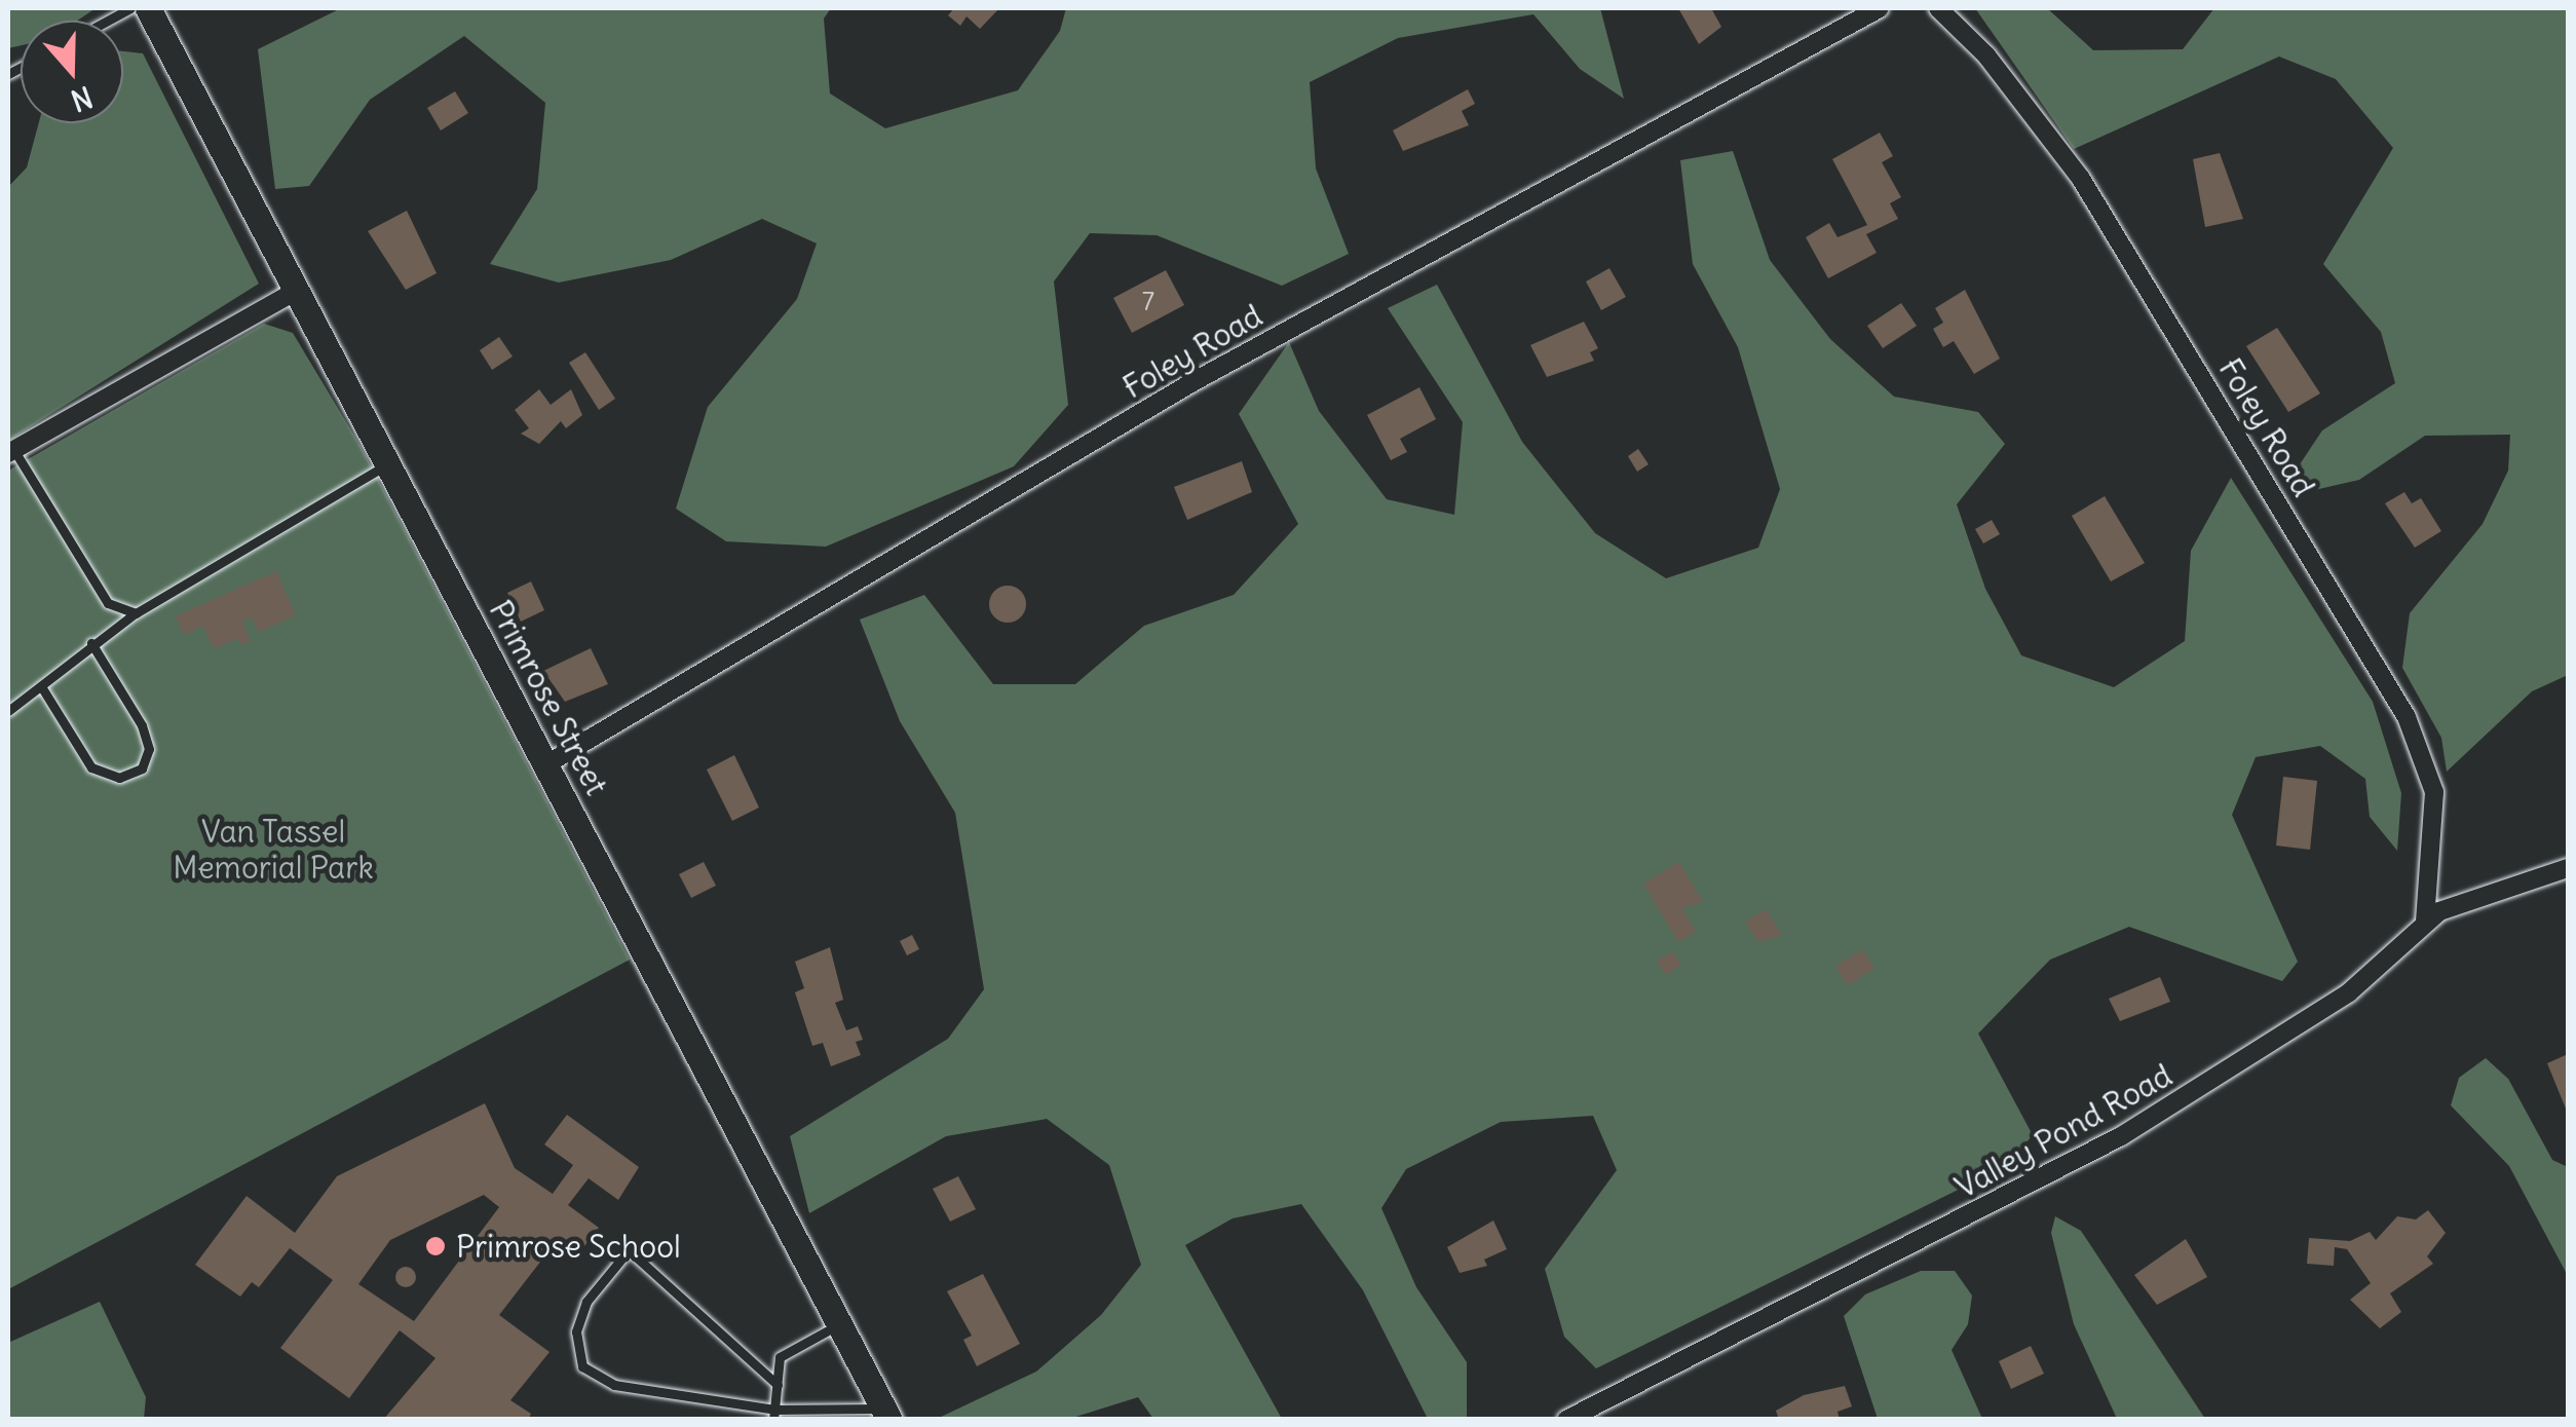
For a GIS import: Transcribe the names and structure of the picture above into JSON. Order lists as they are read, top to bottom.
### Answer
{
  "streets": {
    "main road": ["Primrose Street"],
    "street": ["Foley Road", "Valley Pond Road"]
  },
  "crossings": [
    ["Foley Road", "Primrose Street"],
    ["Foley Road", "Valley Pond Road"]
  ],
  "parks": ["Van Tassel Memorial Park"],
  "places": ["Primrose School"],
  "house_numbers": ["7"],
  "north": "bottom"
}
